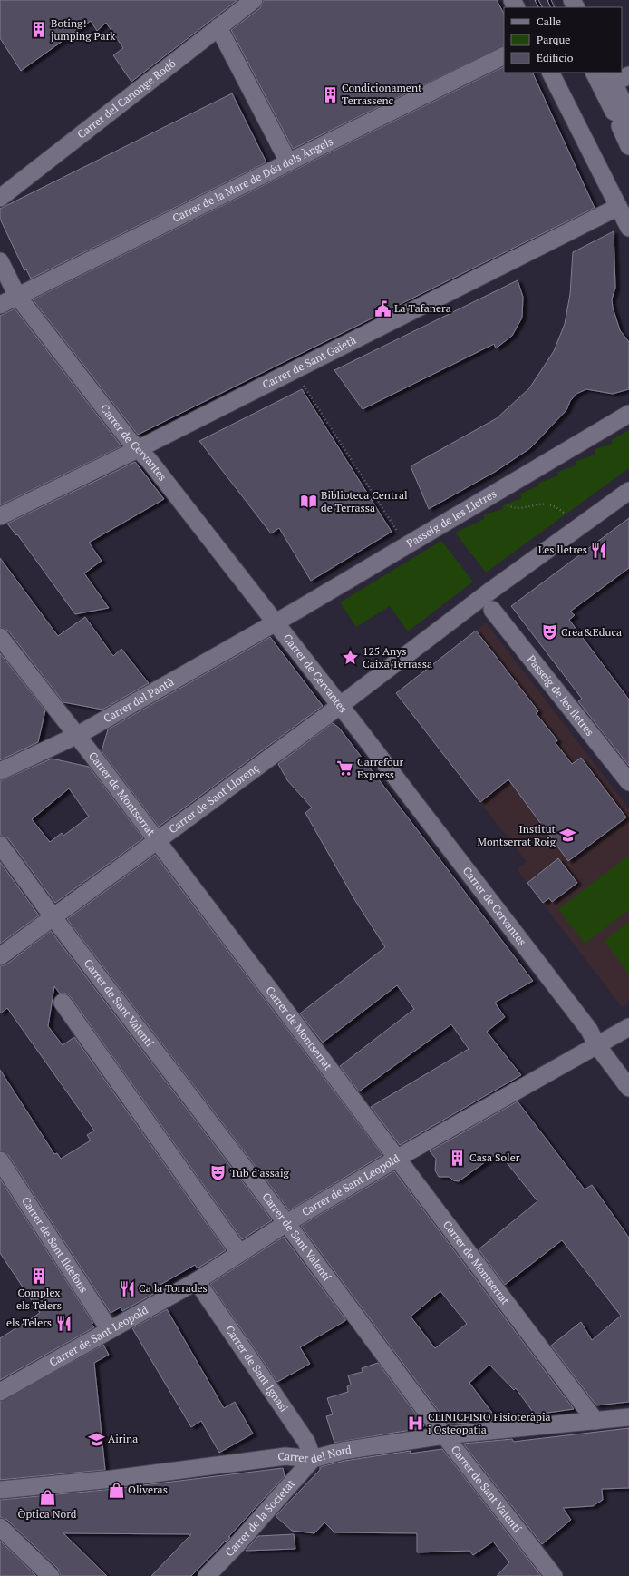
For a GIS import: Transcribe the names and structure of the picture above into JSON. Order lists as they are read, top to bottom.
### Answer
{
  "streets": {
    "street": [
      "Carrer del Canonge Rodó",
      "Carrer de la Mare de Déu dels Àngels",
      "Carrer de Sant Gaietà",
      "Carrer de Cervantes",
      "Passeig de les Lletres",
      "Passeig de les lletres",
      "Carrer del Pantà",
      "Carrer de Montserrat",
      "Carrer de Sant Llorenç",
      "Carrer de Sant Valentí",
      "Carrer de Sant Leopold",
      "Carrer de Sant Ildefons",
      "Carrer de Sant Ignasi",
      "Carrer del Nord",
      "Carrer de la Societat"
    ]
  },
  "crossings": [
    ["Carrer de la Mare de Déu dels Àngels", "Carrer de Cervantes"],
    ["Carrer de Sant Gaietà", "Carrer de Cervantes"],
    ["Carrer de Cervantes", "Passeig de les Lletres"],
    ["Carrer de Cervantes", "Carrer del Pantà"],
    ["Carrer de Cervantes", "Carrer de Sant Llorenç"],
    ["Carrer de Cervantes", "Carrer de Sant Leopold"],
    ["Passeig de les Lletres", "Carrer del Pantà"],
    ["Carrer del Pantà", "Carrer de Montserrat"],
    ["Carrer de Montserrat", "Carrer de Sant Llorenç"],
    ["Carrer de Montserrat", "Carrer de Sant Leopold"],
    ["Carrer de Montserrat", "Carrer del Nord"],
    ["Carrer de Sant Llorenç", "Carrer de Sant Valentí"],
    ["Carrer de Sant Valentí", "Carrer de Sant Leopold"],
    ["Carrer de Sant Valentí", "Carrer del Nord"],
    ["Carrer de Sant Leopold", "Carrer de Sant Ildefons"],
    ["Carrer de Sant Leopold", "Carrer de Sant Ignasi"],
    ["Carrer de Sant Ignasi", "Carrer del Nord"],
    ["Carrer de Sant Ignasi", "Carrer de la Societat"],
    ["Carrer del Nord", "Carrer de la Societat"]
  ],
  "places": {
    "building": [
      "Boting! jumping Park",
      "Condicionament Terrassenc",
      "Casa Soler",
      "Complex els Telers"
    ],
    "public building": ["La Tafanera"],
    "library": ["Biblioteca Central de Terrassa"],
    "restaurant": ["Les lletres", "Ca la Torrades", "els Telers"],
    "theatre": ["Crea&Educa", "Tub d'assaig"],
    "place": ["125 Anys Caixa Terrassa"],
    "supermarket": ["Carrefour Express"],
    "school or university": ["Institut Montserrat Roig", "Airina"],
    "hospital": ["CLINICFISIO Fisioteràpia i Osteopatia"],
    "shop": ["Oliveras", "Òptica Nord"]
  },
  "legend": ["Calle", "Parque", "Edificio"]
}
